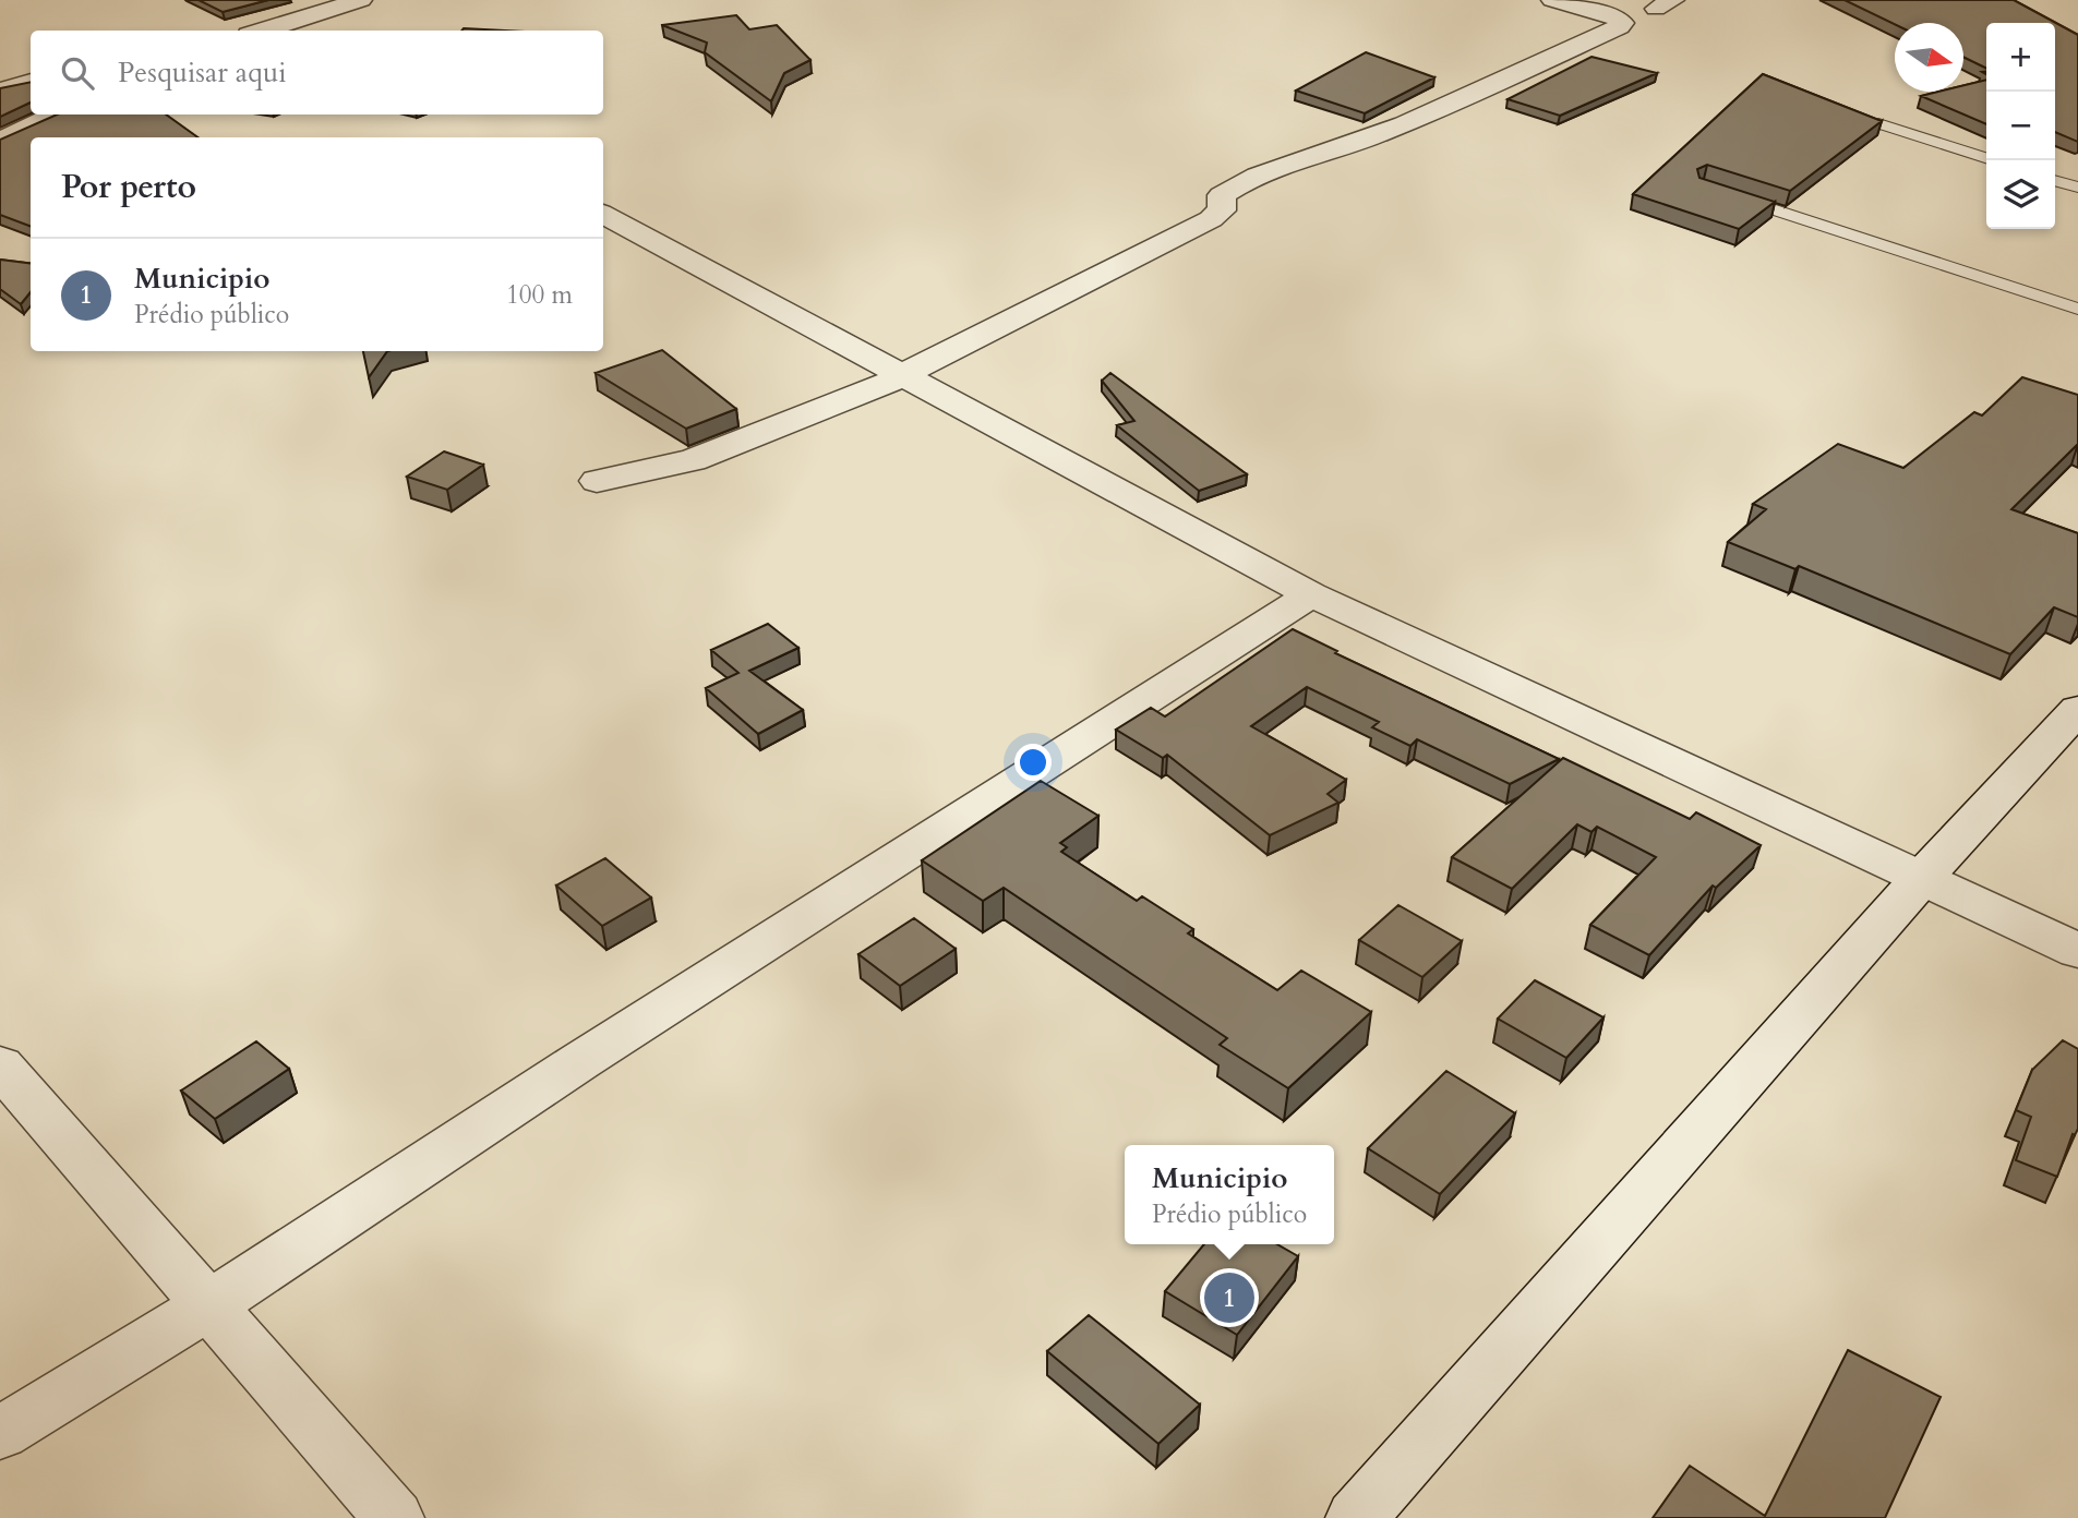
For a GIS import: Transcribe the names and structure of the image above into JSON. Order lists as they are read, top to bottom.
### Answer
{
  "north": "right",
  "page": {
    "map_buttons": ["+", "−"],
    "search": "Pesquisar aqui",
    "heading": "Por perto",
    "list": [
      {
        "mark": "1",
        "name": "Municipio",
        "note": "Prédio público",
        "value": "100 m"
      }
    ],
    "popup": ["Municipio", "Prédio público"],
    "pins": "1"
  }
}
